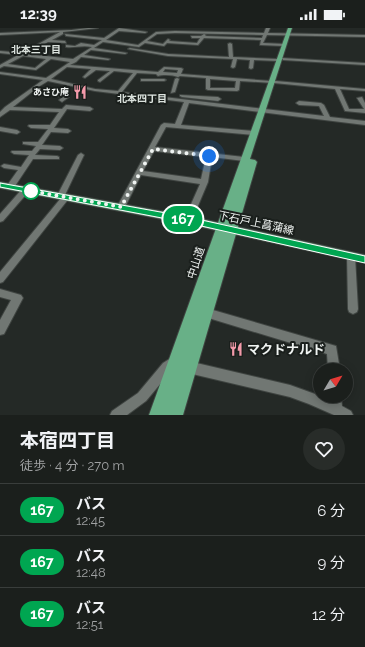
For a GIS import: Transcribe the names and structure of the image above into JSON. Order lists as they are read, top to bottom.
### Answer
{
  "streets": {
    "highway": ["中山道"],
    "main road": ["下石戸上菖蒲線"]
  },
  "crossings": [
    ["下石戸上菖蒲線", "中山道"]
  ],
  "districts": ["北本三丁目", "北本四丁目"],
  "places": {
    "restaurant": ["あさひ庵", "マクドナルド"]
  },
  "lines": ["bus line 167"],
  "north": "top right",
  "page": {
    "status": "12:39",
    "on_map": "167",
    "heading": ["本宿四丁目", "徒歩 · 4 分 · 270 m"],
    "list": [
      {
        "mark": "167",
        "name": "バス",
        "note": "12:45",
        "value": "6 分"
      },
      {
        "mark": "167",
        "name": "バス",
        "note": "12:48",
        "value": "9 分"
      },
      {
        "mark": "167",
        "name": "バス",
        "note": "12:51",
        "value": "12 分"
      }
    ]
  }
}
